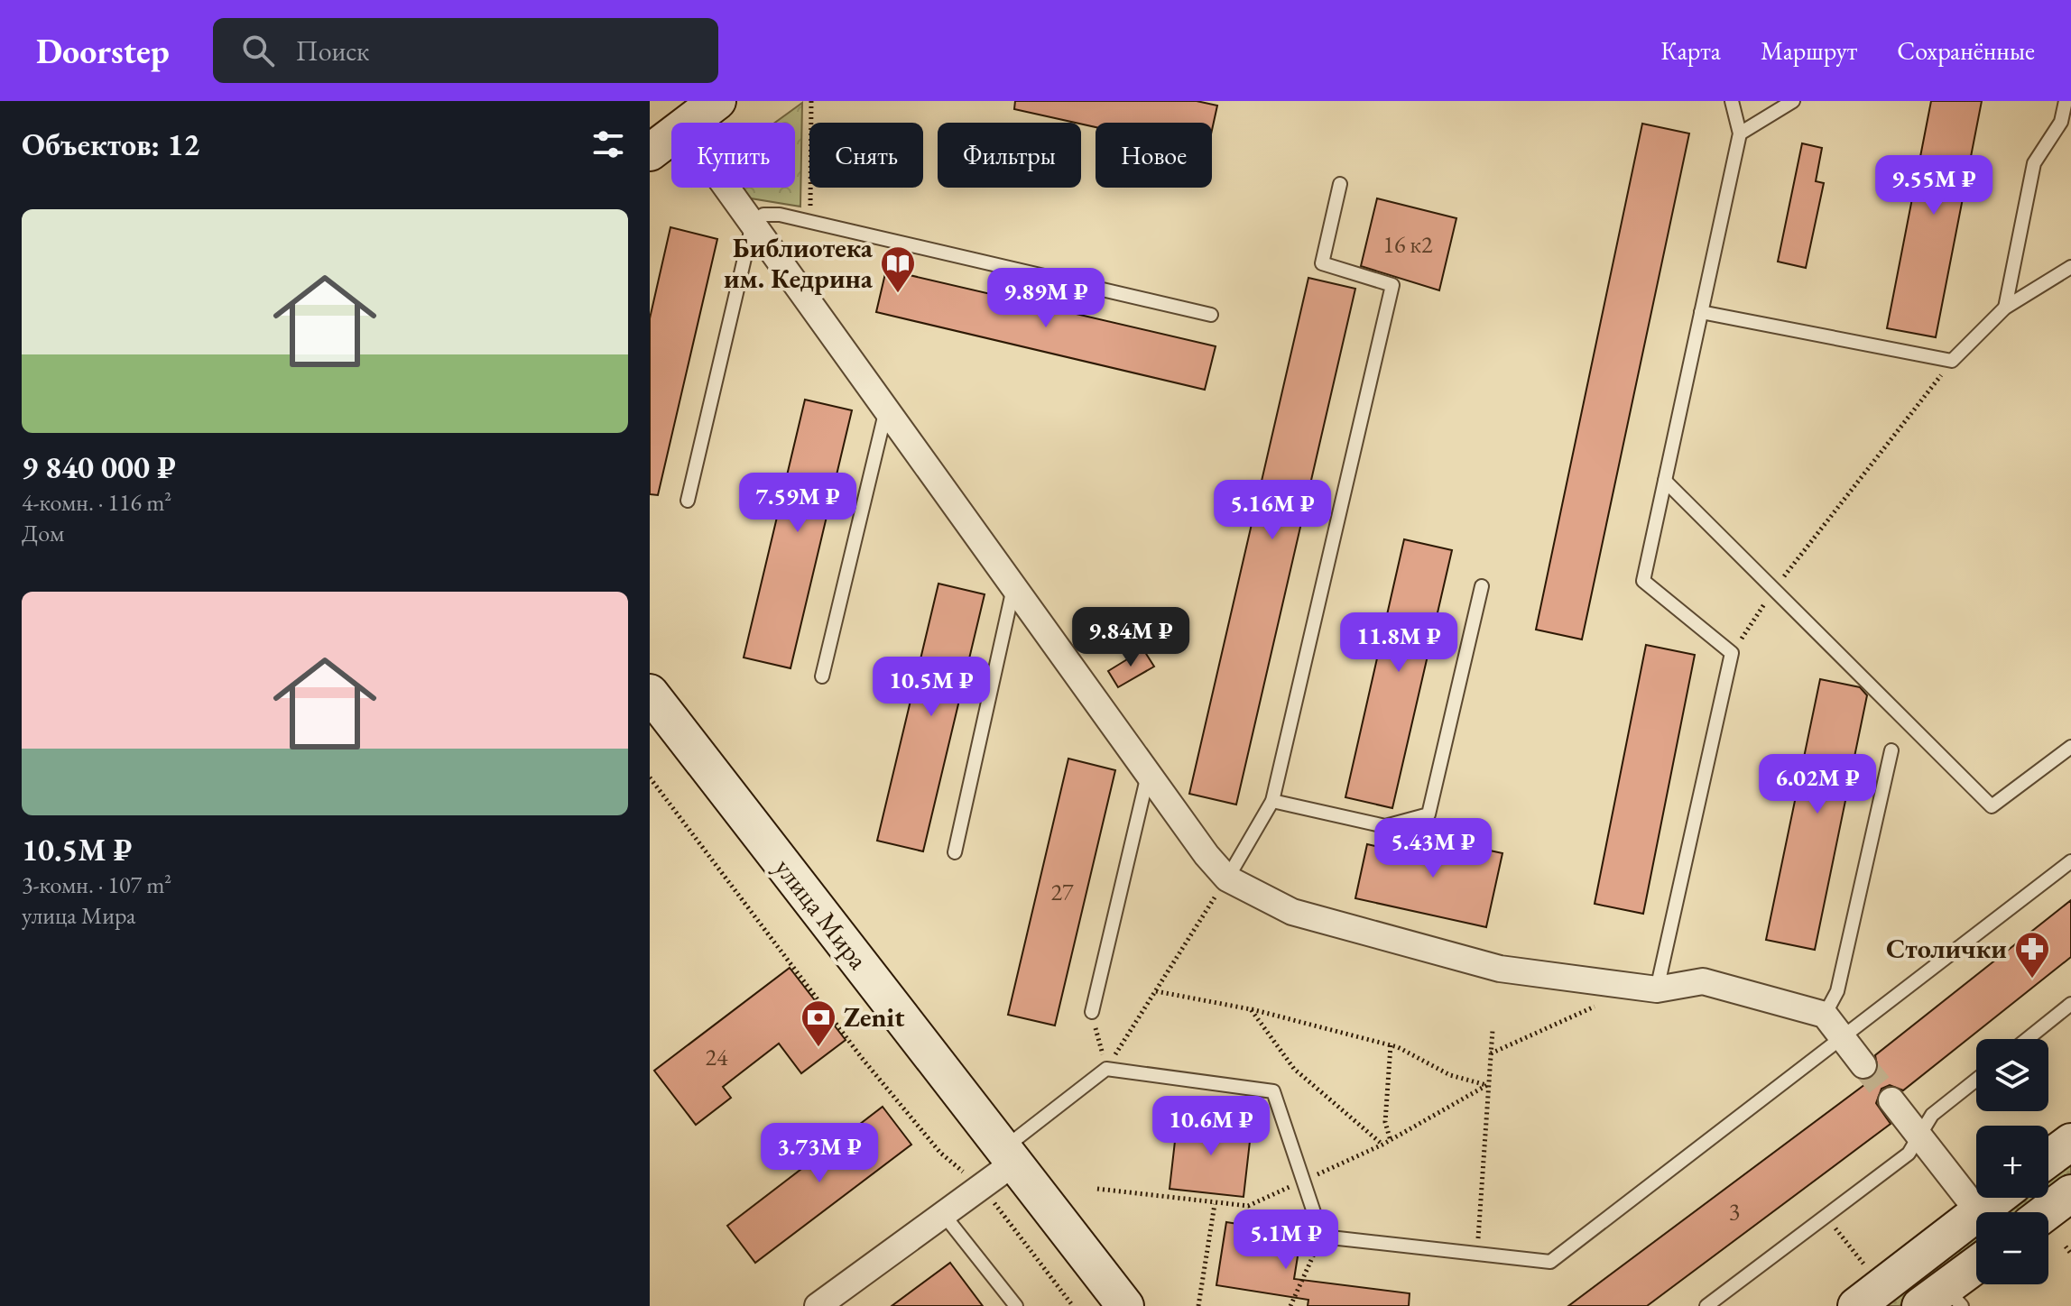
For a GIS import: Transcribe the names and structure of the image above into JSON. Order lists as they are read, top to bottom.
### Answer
{
  "streets": {
    "main road": ["улица Мира"]
  },
  "places": {
    "library": ["Библиотека им. Кедрина"],
    "pharmacy": ["Столички"],
    "bank": ["Zenit"]
  },
  "house_numbers": [
    "16 к2",
    "27",
    "24",
    "3"
  ],
  "page": {
    "header": "Doorstep",
    "search": "Поиск",
    "nav": ["Карта", "Маршрут", "Сохранённые"],
    "heading": "Объектов: 12",
    "chip": [
      "Купить",
      "Снять",
      "Фильтры",
      "Новое"
    ],
    "price": [
      "9.55M ₽",
      "9.89M ₽",
      "7.59M ₽",
      "5.16M ₽",
      "9.84M ₽",
      "11.8M ₽",
      "10.5M ₽",
      "6.02M ₽",
      "5.43M ₽",
      "10.6M ₽",
      "3.73M ₽",
      "5.1M ₽"
    ],
    "list": [
      {
        "name": "9 840 000 ₽",
        "note": "4-комн. · 116 m² · Дом"
      },
      {
        "name": "10.5M ₽",
        "note": "3-комн. · 107 m² · улица Мира"
      }
    ],
    "map_buttons": ["+", "−"]
  }
}
